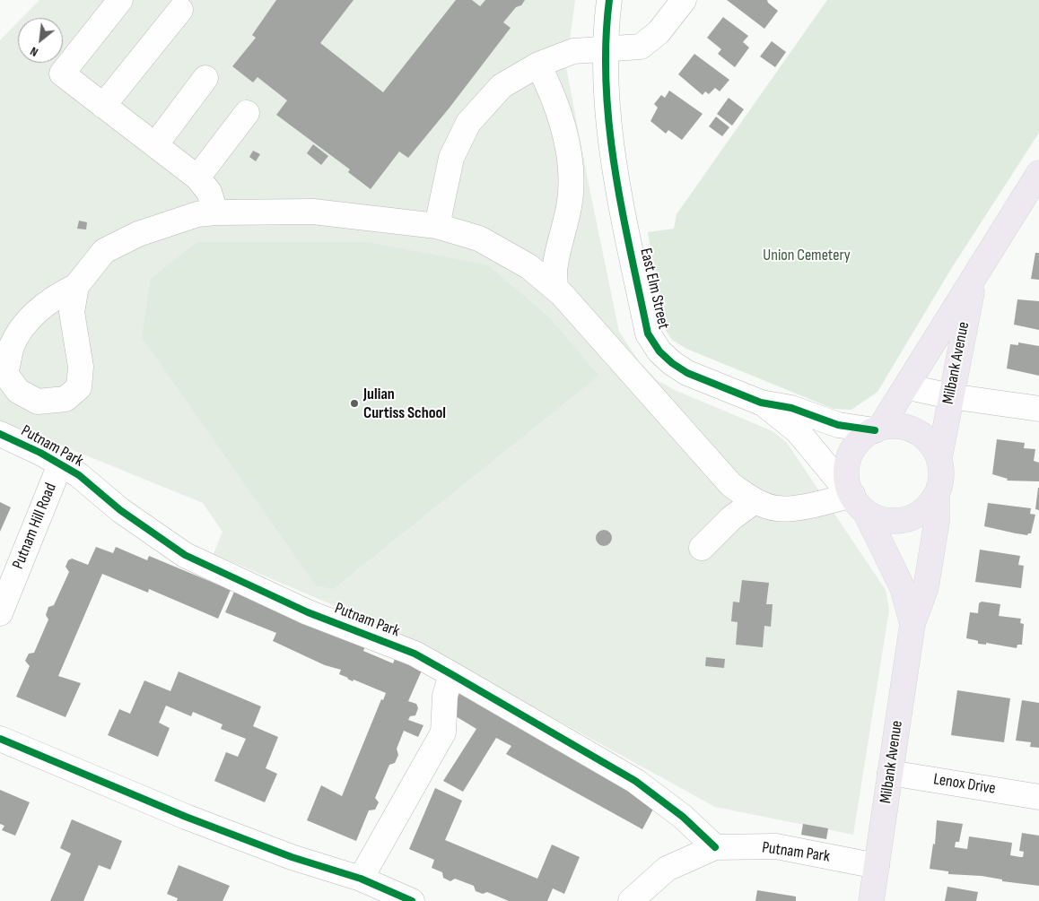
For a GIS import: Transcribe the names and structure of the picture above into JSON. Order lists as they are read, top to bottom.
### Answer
{
  "streets": {
    "main road": ["Milbank Avenue"],
    "street": [
      "East Elm Street",
      "Putnam Park",
      "Putnam Hill Road",
      "Lenox Drive"
    ]
  },
  "crossings": [
    ["East Elm Street", "Milbank Avenue"],
    ["Milbank Avenue", "Putnam Park"],
    ["Milbank Avenue", "Lenox Drive"],
    ["Putnam Park", "Putnam Hill Road"]
  ],
  "parks": ["Union Cemetery"],
  "places": ["Julian Curtiss School"],
  "north": "bottom left"
}
